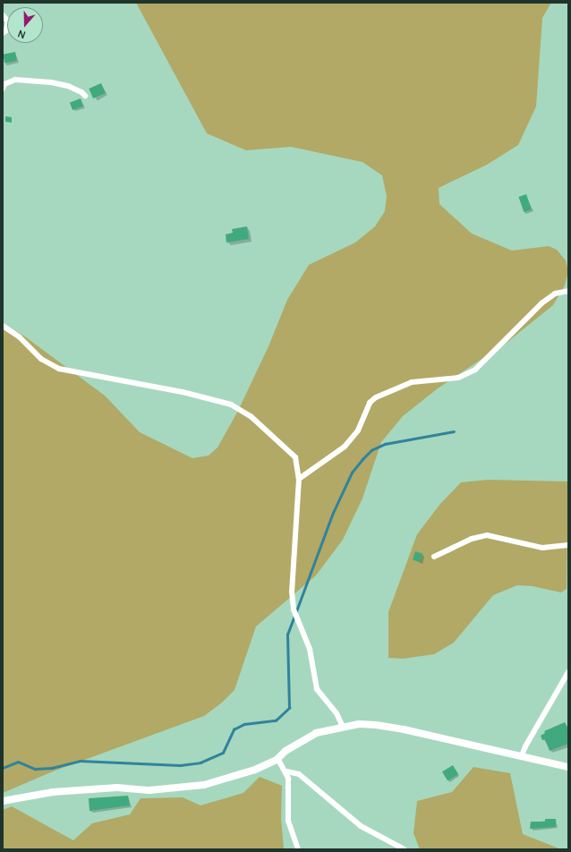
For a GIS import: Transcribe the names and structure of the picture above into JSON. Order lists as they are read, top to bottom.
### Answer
{
  "north": "bottom"
}
